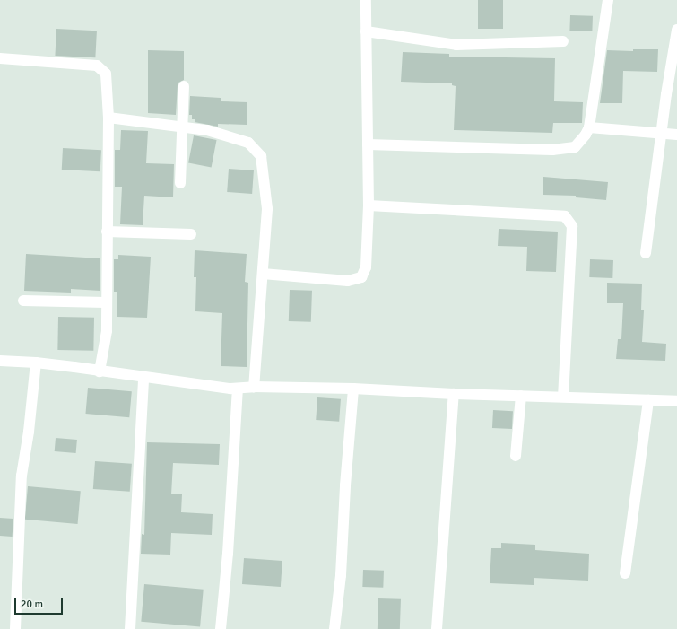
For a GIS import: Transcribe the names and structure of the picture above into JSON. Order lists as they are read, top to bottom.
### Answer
{
  "scale_bar": "20 m"
}
